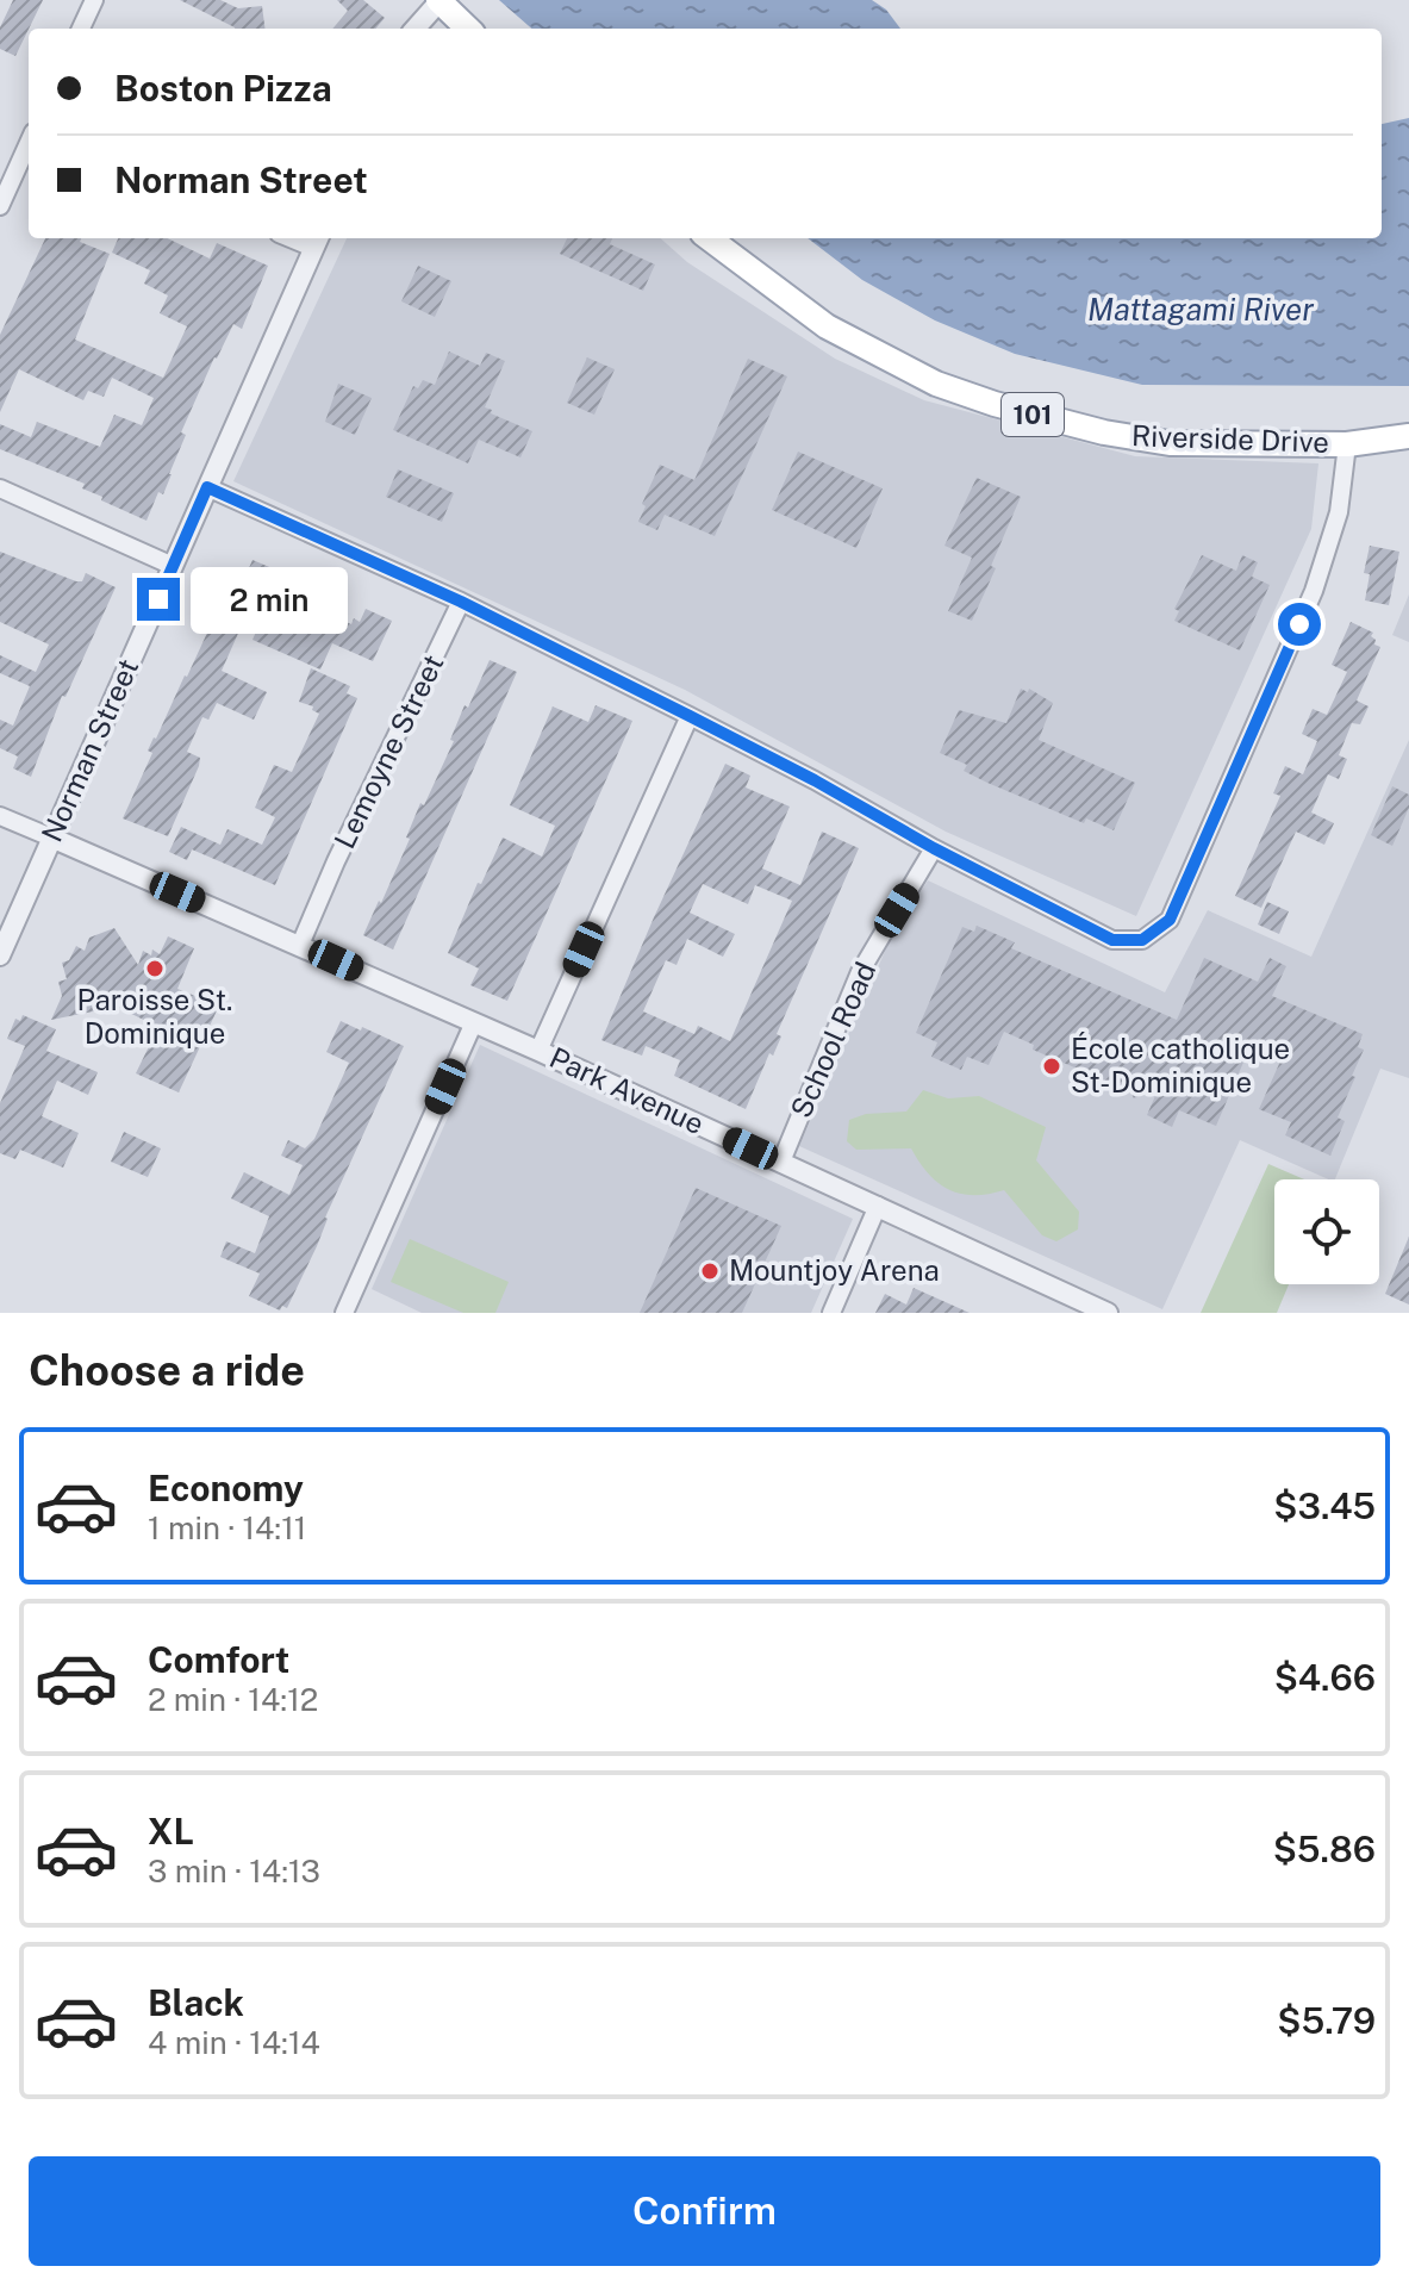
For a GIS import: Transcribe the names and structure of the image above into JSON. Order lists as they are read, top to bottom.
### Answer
{
  "streets": {
    "main road": ["101", "Riverside Drive"],
    "street": [
      "Norman Street",
      "Lemoyne Street",
      "School Road",
      "Park Avenue"
    ]
  },
  "crossings": [
    ["Norman Street", "Park Avenue"],
    ["Lemoyne Street", "Park Avenue"],
    ["School Road", "Park Avenue"]
  ],
  "water": ["Mattagami River"],
  "places": ["Paroisse St. Dominique", "École catholique St-Dominique", "Mountjoy Arena"],
  "page": {
    "banner": ["Boston Pizza", "Norman Street"],
    "bubble": "2 min",
    "heading": "Choose a ride",
    "list": [
      {
        "name": "Economy",
        "note": "1 min · 14:11",
        "value": "$3.45"
      },
      {
        "name": "Comfort",
        "note": "2 min · 14:12",
        "value": "$4.66"
      },
      {
        "name": "XL",
        "note": "3 min · 14:13",
        "value": "$5.86"
      },
      {
        "name": "Black",
        "note": "4 min · 14:14",
        "value": "$5.79"
      }
    ],
    "buttons": "Confirm"
  }
}
